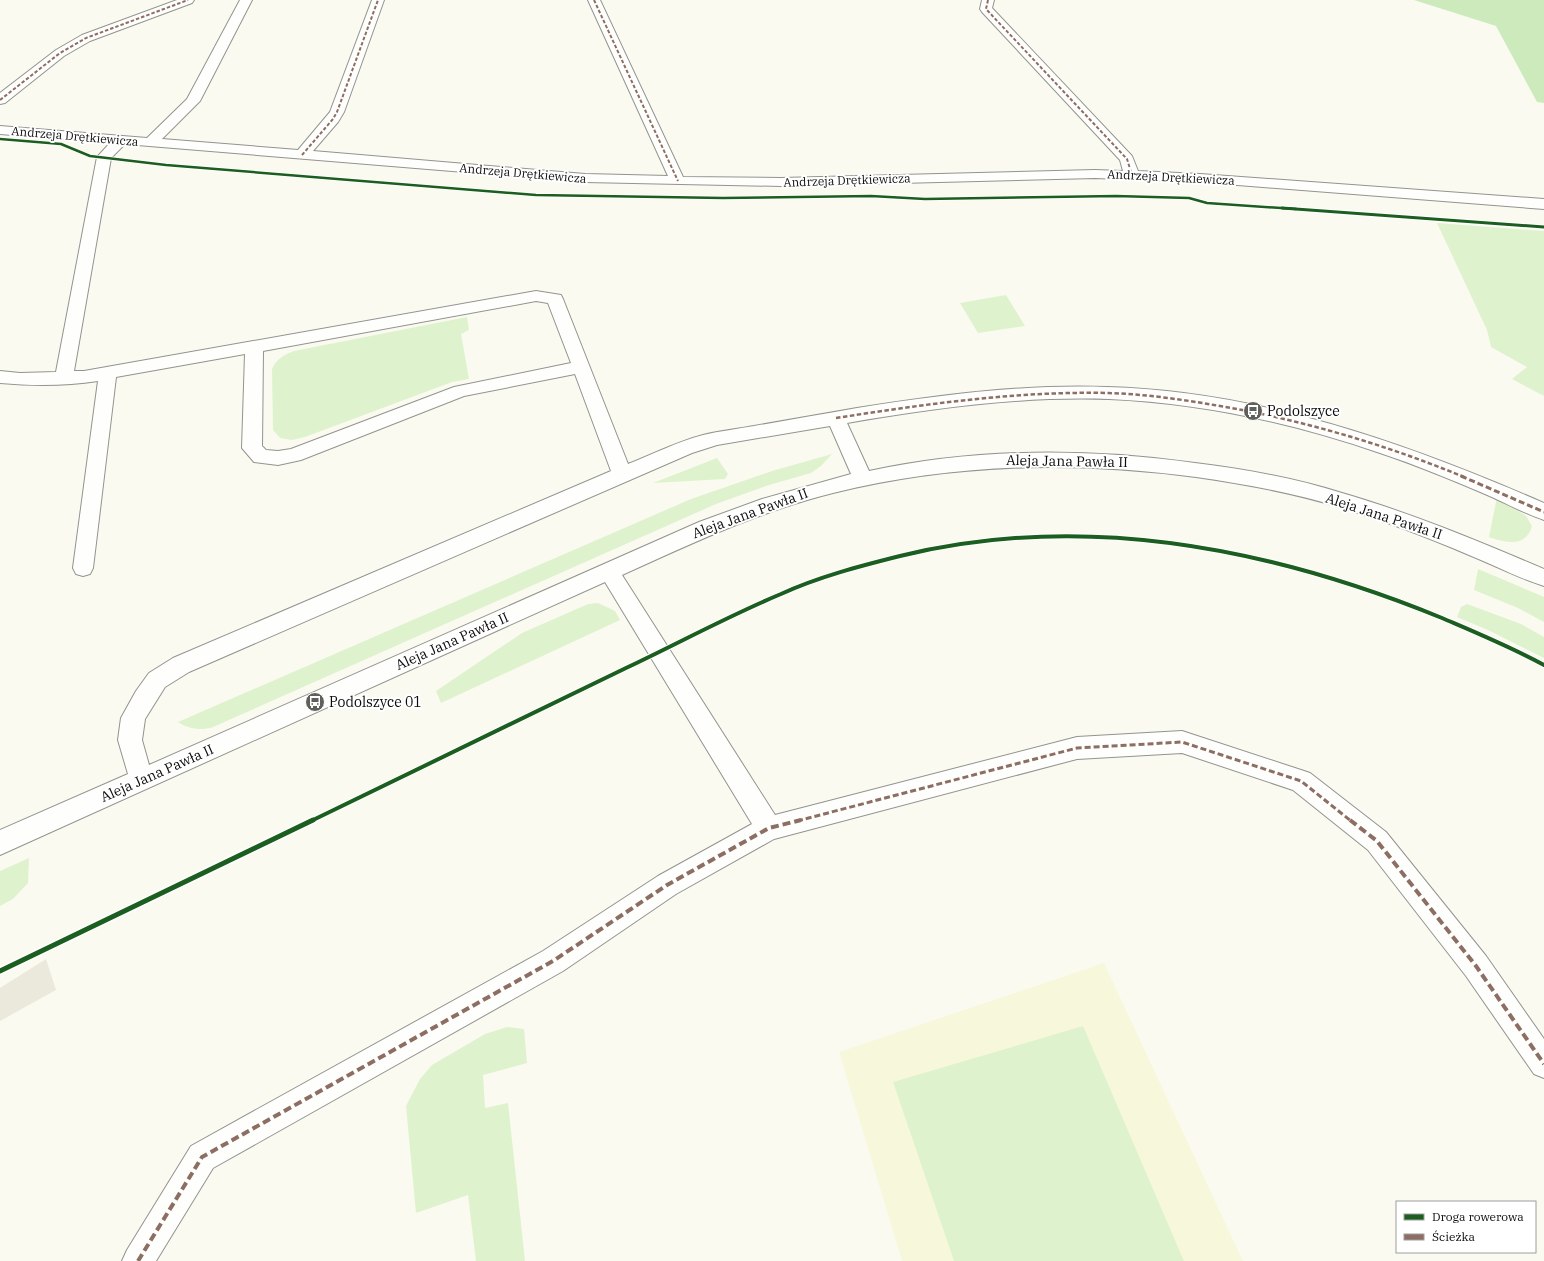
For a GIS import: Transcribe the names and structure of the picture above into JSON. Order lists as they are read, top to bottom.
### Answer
{
  "streets": {
    "street": ["Andrzeja Drętkiewicza", "Aleja Jana Pawła II"]
  },
  "places": {
    "bus stop": ["Podolszyce", "Podolszyce 01"]
  },
  "legend": ["Droga rowerowa", "Ścieżka"]
}
